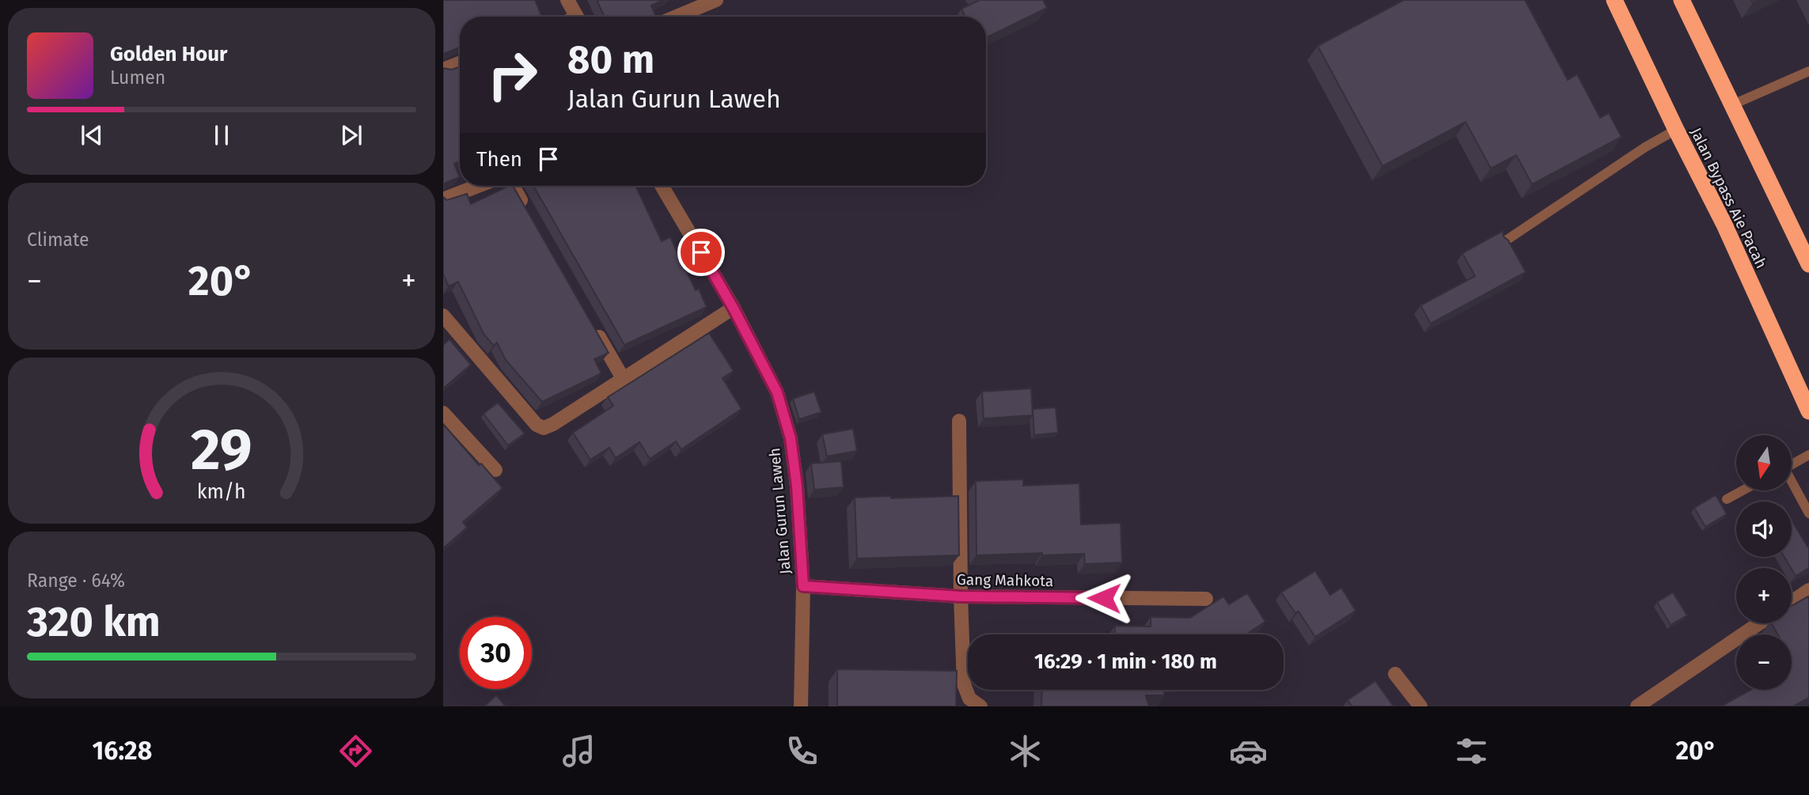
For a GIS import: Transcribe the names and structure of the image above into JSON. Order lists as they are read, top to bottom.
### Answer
{
  "streets": {
    "highway": ["Jalan Bypass Aie Pacah"],
    "street": ["Jalan Gurun Laweh", "Gang Mahkota"]
  },
  "crossings": [
    ["Jalan Gurun Laweh", "Gang Mahkota"]
  ],
  "north": "bottom",
  "page": {
    "turn": ["80 m", "Jalan Gurun Laweh"],
    "song": ["Golden Hour", "Lumen"],
    "then": "Then",
    "tile": [
      "Climate",
      ["Range · 64%", "320 km"]
    ],
    "heat": ["−", "20°", "+"],
    "map_buttons": ["+", "−"],
    "limit": "30",
    "trip": "16:29 · 1 min · 180 m",
    "tabs": ["16:28", "20°"],
    "gauge": ["29", "km/h"]
  }
}
